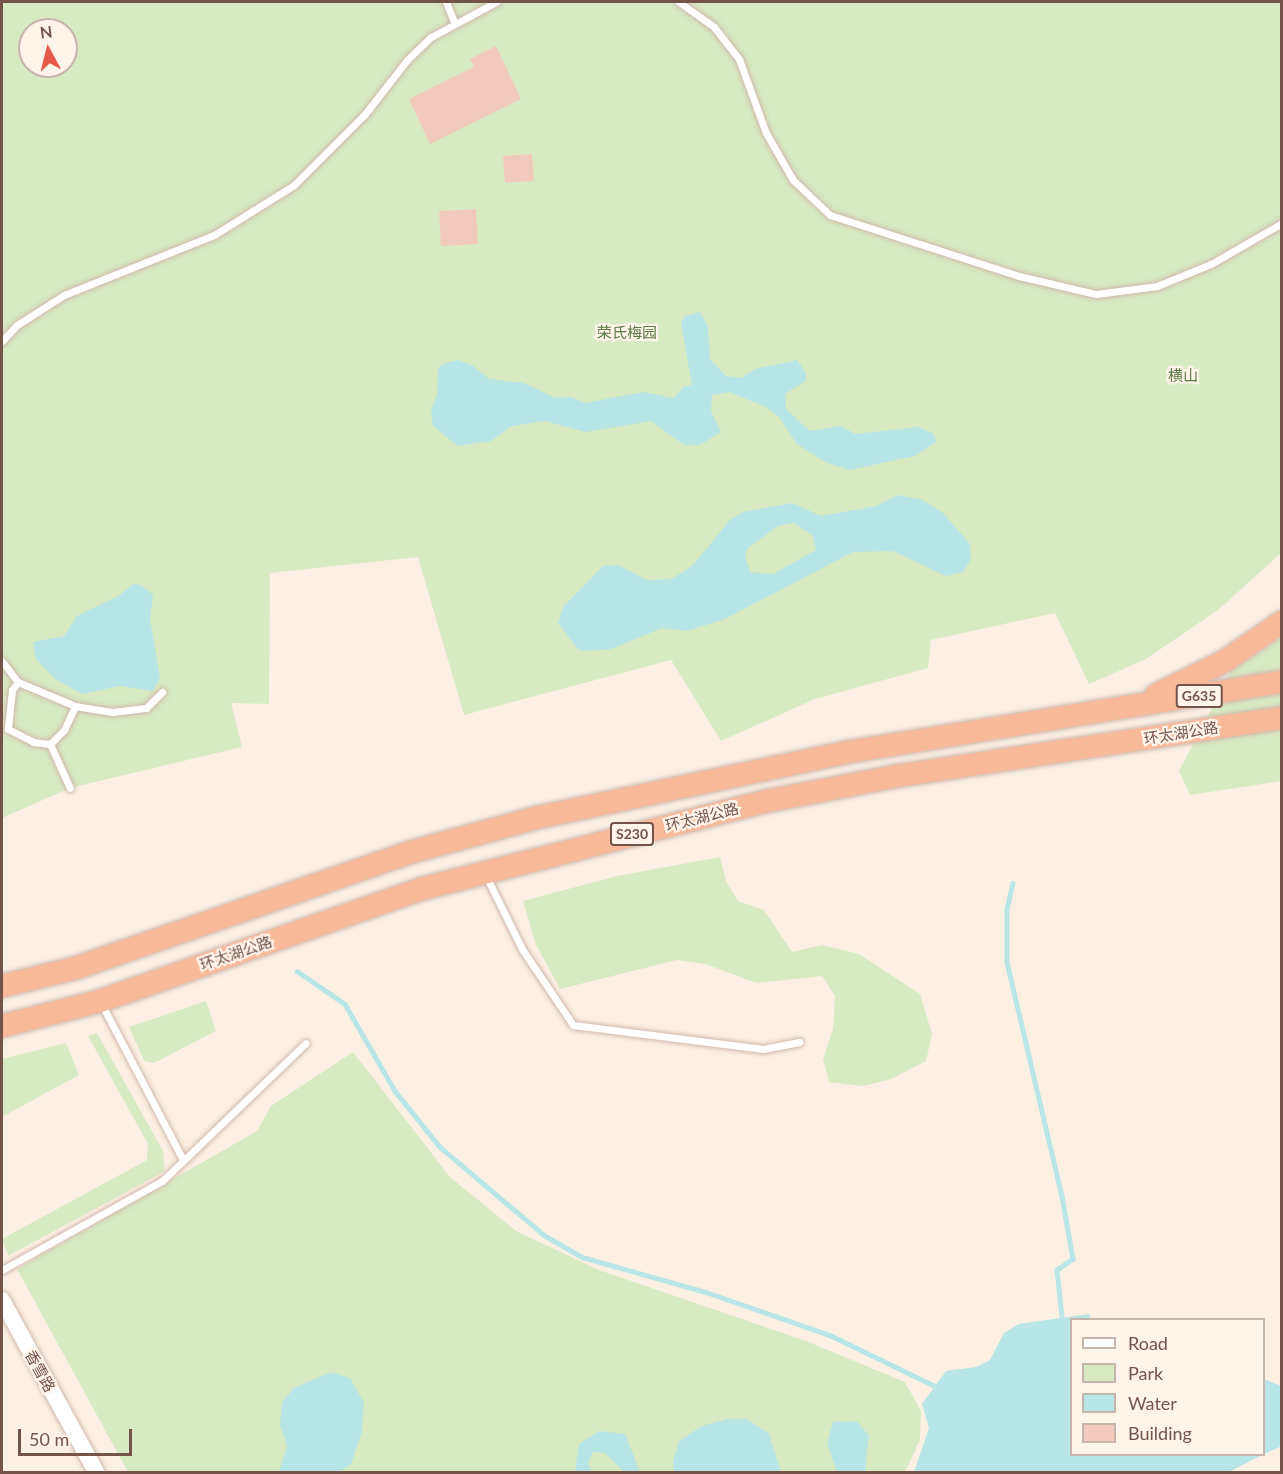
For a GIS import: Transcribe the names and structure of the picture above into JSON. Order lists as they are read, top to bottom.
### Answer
{
  "streets": {
    "highway": ["G635", "环太湖公路", "S230"],
    "street": ["香雪路"]
  },
  "crossings": [
    ["G635", "S230"]
  ],
  "parks": ["荣氏梅园", "横山"],
  "legend": [
    "Road",
    "Park",
    "Water",
    "Building"
  ],
  "scale_bar": "50 m",
  "north": "top"
}
